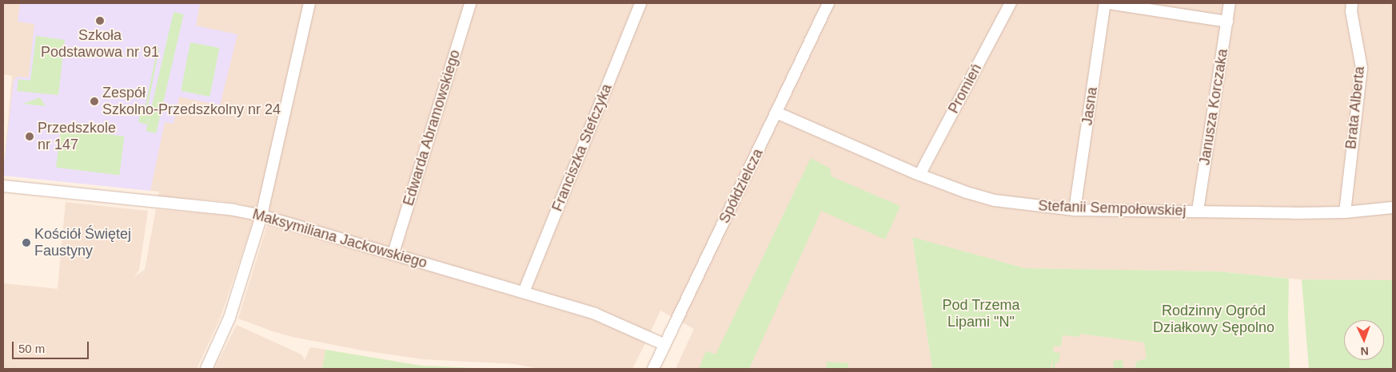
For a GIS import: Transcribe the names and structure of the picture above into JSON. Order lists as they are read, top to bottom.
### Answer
{
  "streets": {
    "street": [
      "Promień",
      "Jasna",
      "Janusza Korczaka",
      "Brata Alberta",
      "Edwarda Abramowskiego",
      "Franciszka Stefczyka",
      "Spółdzielcza",
      "Stefanii Sempołowskiej",
      "Maksymiliana Jackowskiego"
    ]
  },
  "crossings": [
    ["Promień", "Stefanii Sempołowskiej"],
    ["Jasna", "Stefanii Sempołowskiej"],
    ["Janusza Korczaka", "Stefanii Sempołowskiej"],
    ["Brata Alberta", "Stefanii Sempołowskiej"],
    ["Edwarda Abramowskiego", "Maksymiliana Jackowskiego"],
    ["Franciszka Stefczyka", "Maksymiliana Jackowskiego"],
    ["Spółdzielcza", "Stefanii Sempołowskiej"],
    ["Spółdzielcza", "Maksymiliana Jackowskiego"]
  ],
  "parks": ["Pod Trzema Lipami \"N\"", "Rodzinny Ogród Działkowy Sępolno"],
  "places": [
    "Szkoła Podstawowa nr 91",
    "Zespół Szkolno-Przedszkolny nr 24",
    "Przedszkole nr 147",
    "Kościół Świętej Faustyny"
  ],
  "scale_bar": "50 m",
  "north": "bottom"
}
